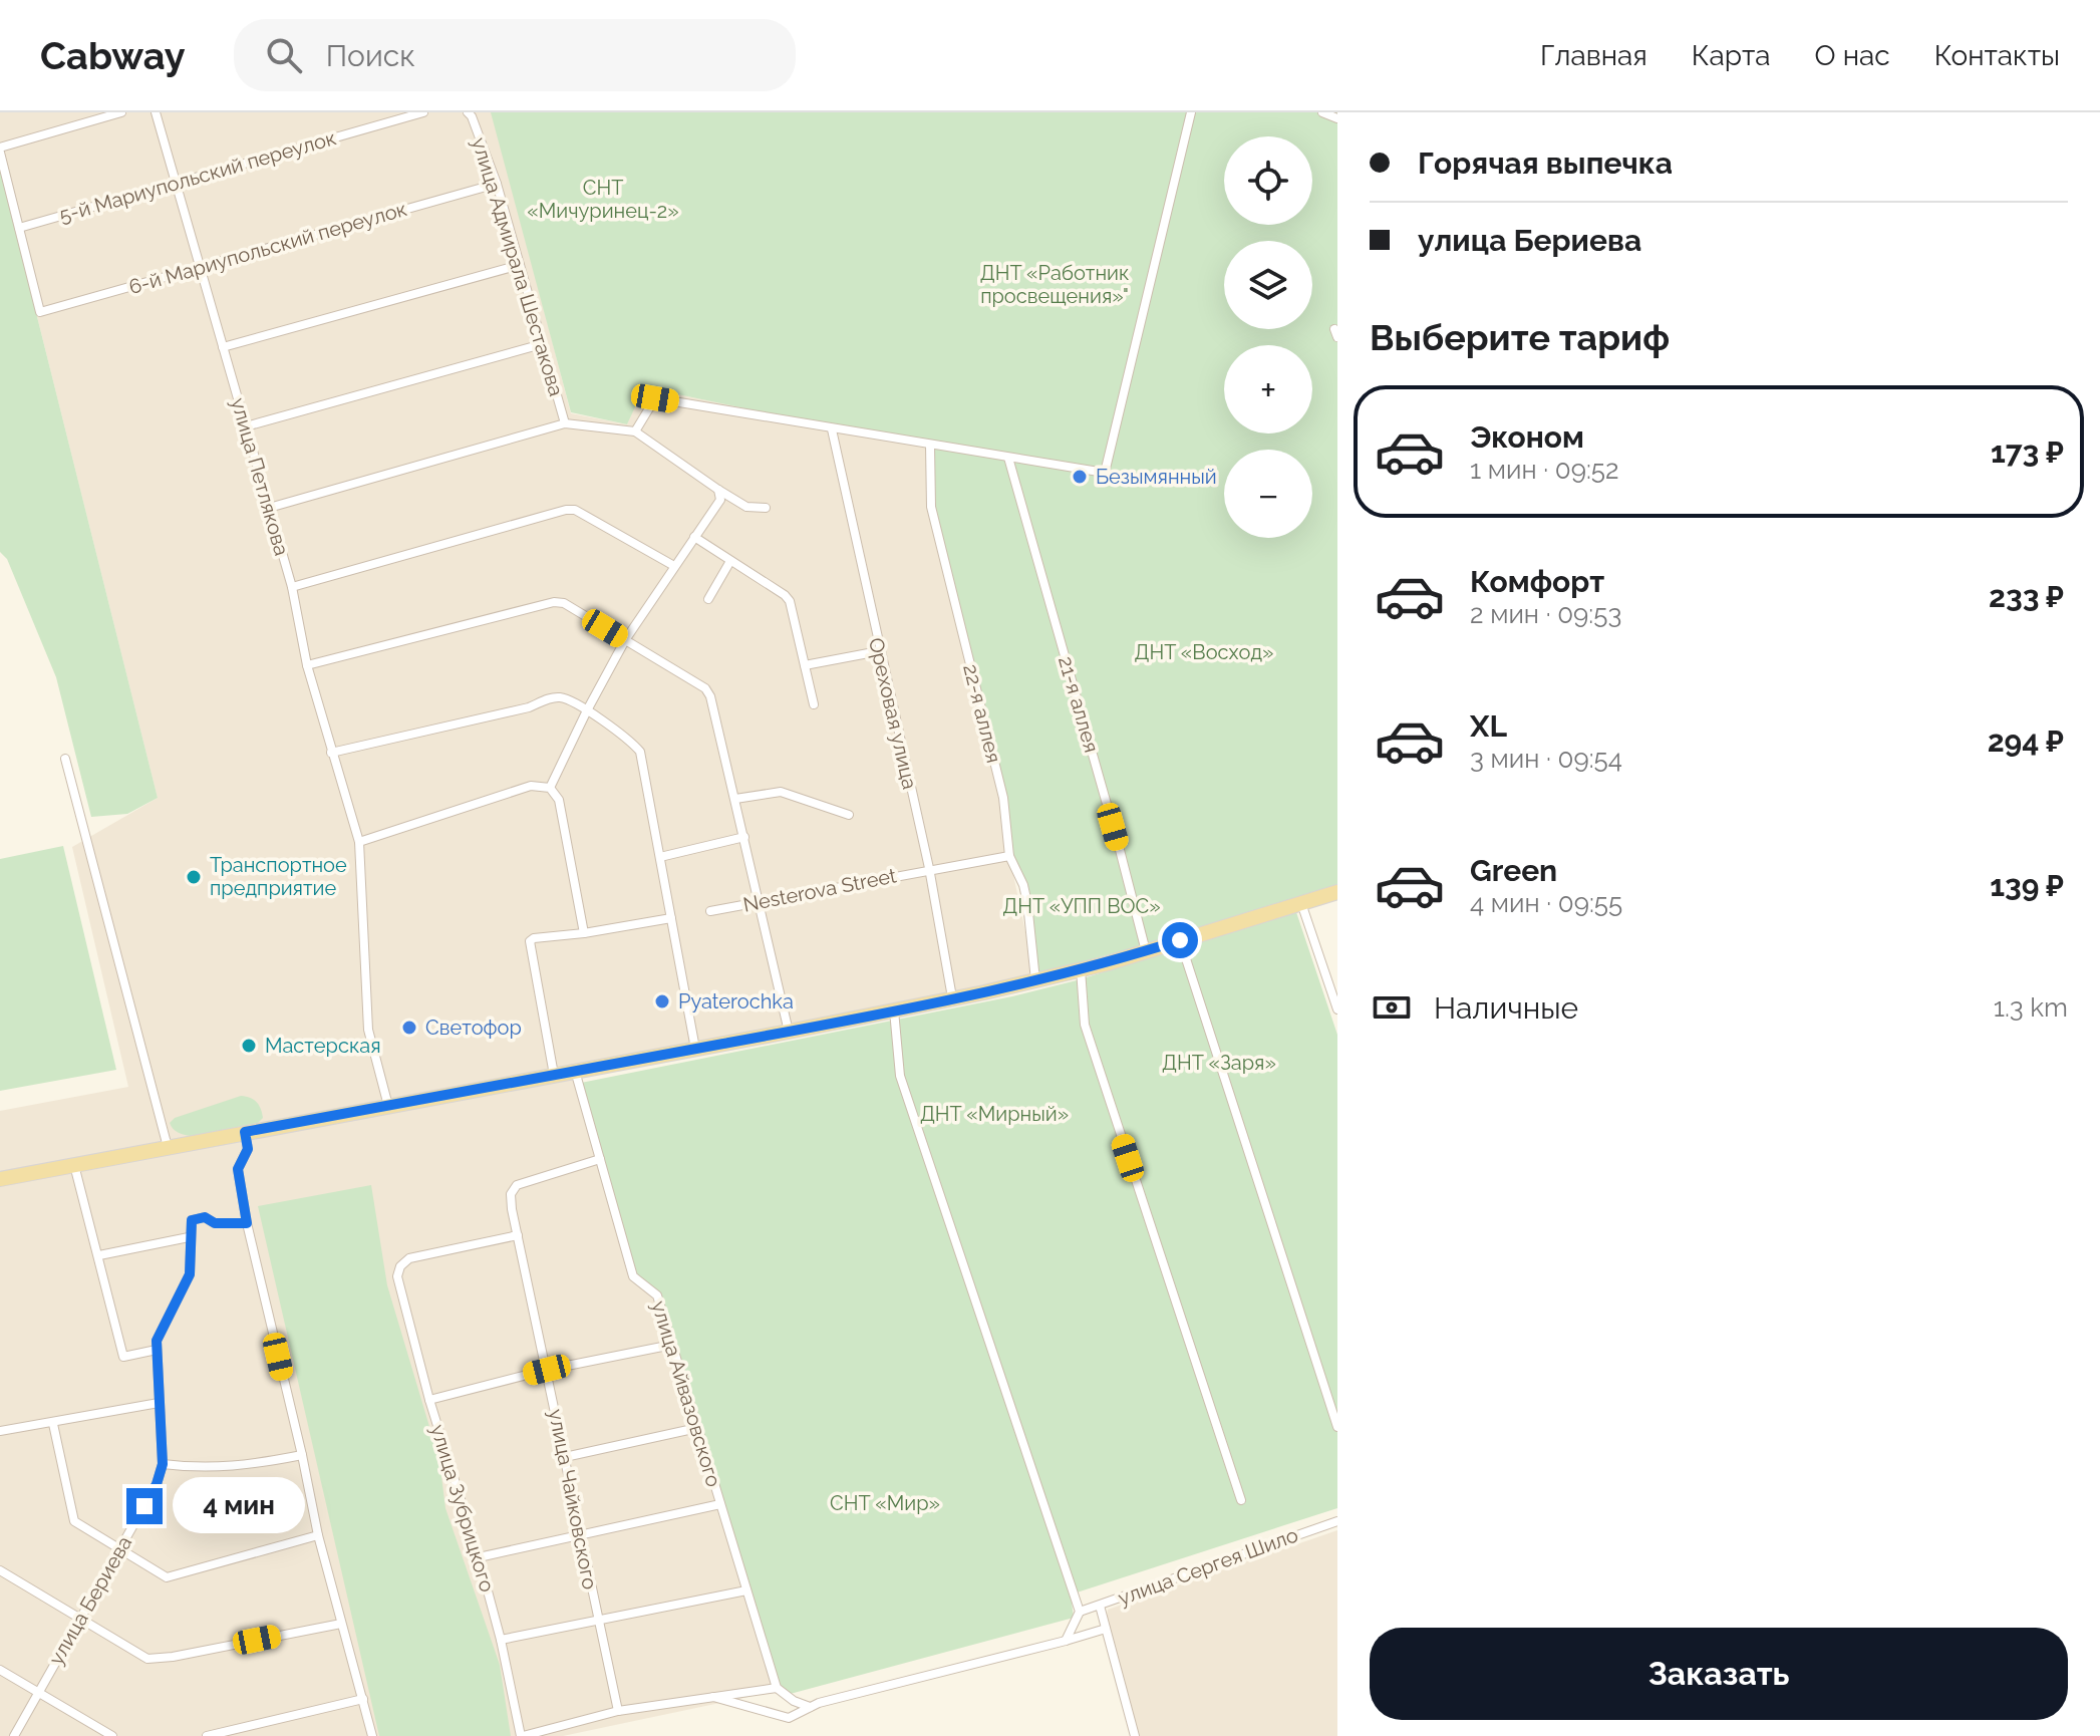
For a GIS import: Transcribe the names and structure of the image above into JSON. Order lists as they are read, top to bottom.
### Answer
{
  "streets": {
    "street": [
      "5-й Мариупольский переулок",
      "6-й Мариупольский переулок",
      "улица Адмирала Шестакова",
      "улица Петлякова",
      "21-я аллея",
      "Ореховая улица",
      "22-я аллея",
      "Nesterova Street",
      "улица Айвазовского",
      "улица Чайковского",
      "улица Зубрицкого",
      "улица Сергея Шило",
      "улица Бериева"
    ]
  },
  "crossings": [
    ["5-й Мариупольский переулок", "6-й Мариупольский переулок"],
    ["5-й Мариупольский переулок", "улица Петлякова"],
    ["6-й Мариупольский переулок", "улица Адмирала Шестакова"],
    ["6-й Мариупольский переулок", "улица Петлякова"],
    ["Ореховая улица", "Nesterova Street"],
    ["22-я аллея", "Nesterova Street"],
    ["улица Айвазовского", "улица Чайковского"],
    ["улица Чайковского", "улица Зубрицкого"]
  ],
  "parks": [
    "СНТ «Мичуринец-2»",
    "ДНТ «Работник просвещения»\"",
    "ДНТ «Восход»",
    "ДНТ «УПП ВОС»",
    "ДНТ «Заря»",
    "ДНТ «Мирный»",
    "СНТ «Мир»"
  ],
  "places": [
    "Безымянный",
    "Транспортное предприятие",
    "Pyaterochka",
    "Светофор",
    "Мастерская"
  ],
  "page": {
    "header": "Cabway",
    "search": "Поиск",
    "nav": [
      "Главная",
      "Карта",
      "О нас",
      "Контакты"
    ],
    "banner": ["Горячая выпечка", "улица Бериева"],
    "map_buttons": ["+", "−"],
    "heading": "Выберите тариф",
    "list": [
      {
        "name": "Эконом",
        "note": "1 мин · 09:52",
        "value": "173 ₽"
      },
      {
        "name": "Комфорт",
        "note": "2 мин · 09:53",
        "value": "233 ₽"
      },
      {
        "name": "XL",
        "note": "3 мин · 09:54",
        "value": "294 ₽"
      },
      {
        "name": "Green",
        "note": "4 мин · 09:55",
        "value": "139 ₽"
      }
    ],
    "pay": ["Наличные", "1.3 km"],
    "bubble": "4 мин",
    "buttons": "Заказать"
  }
}
